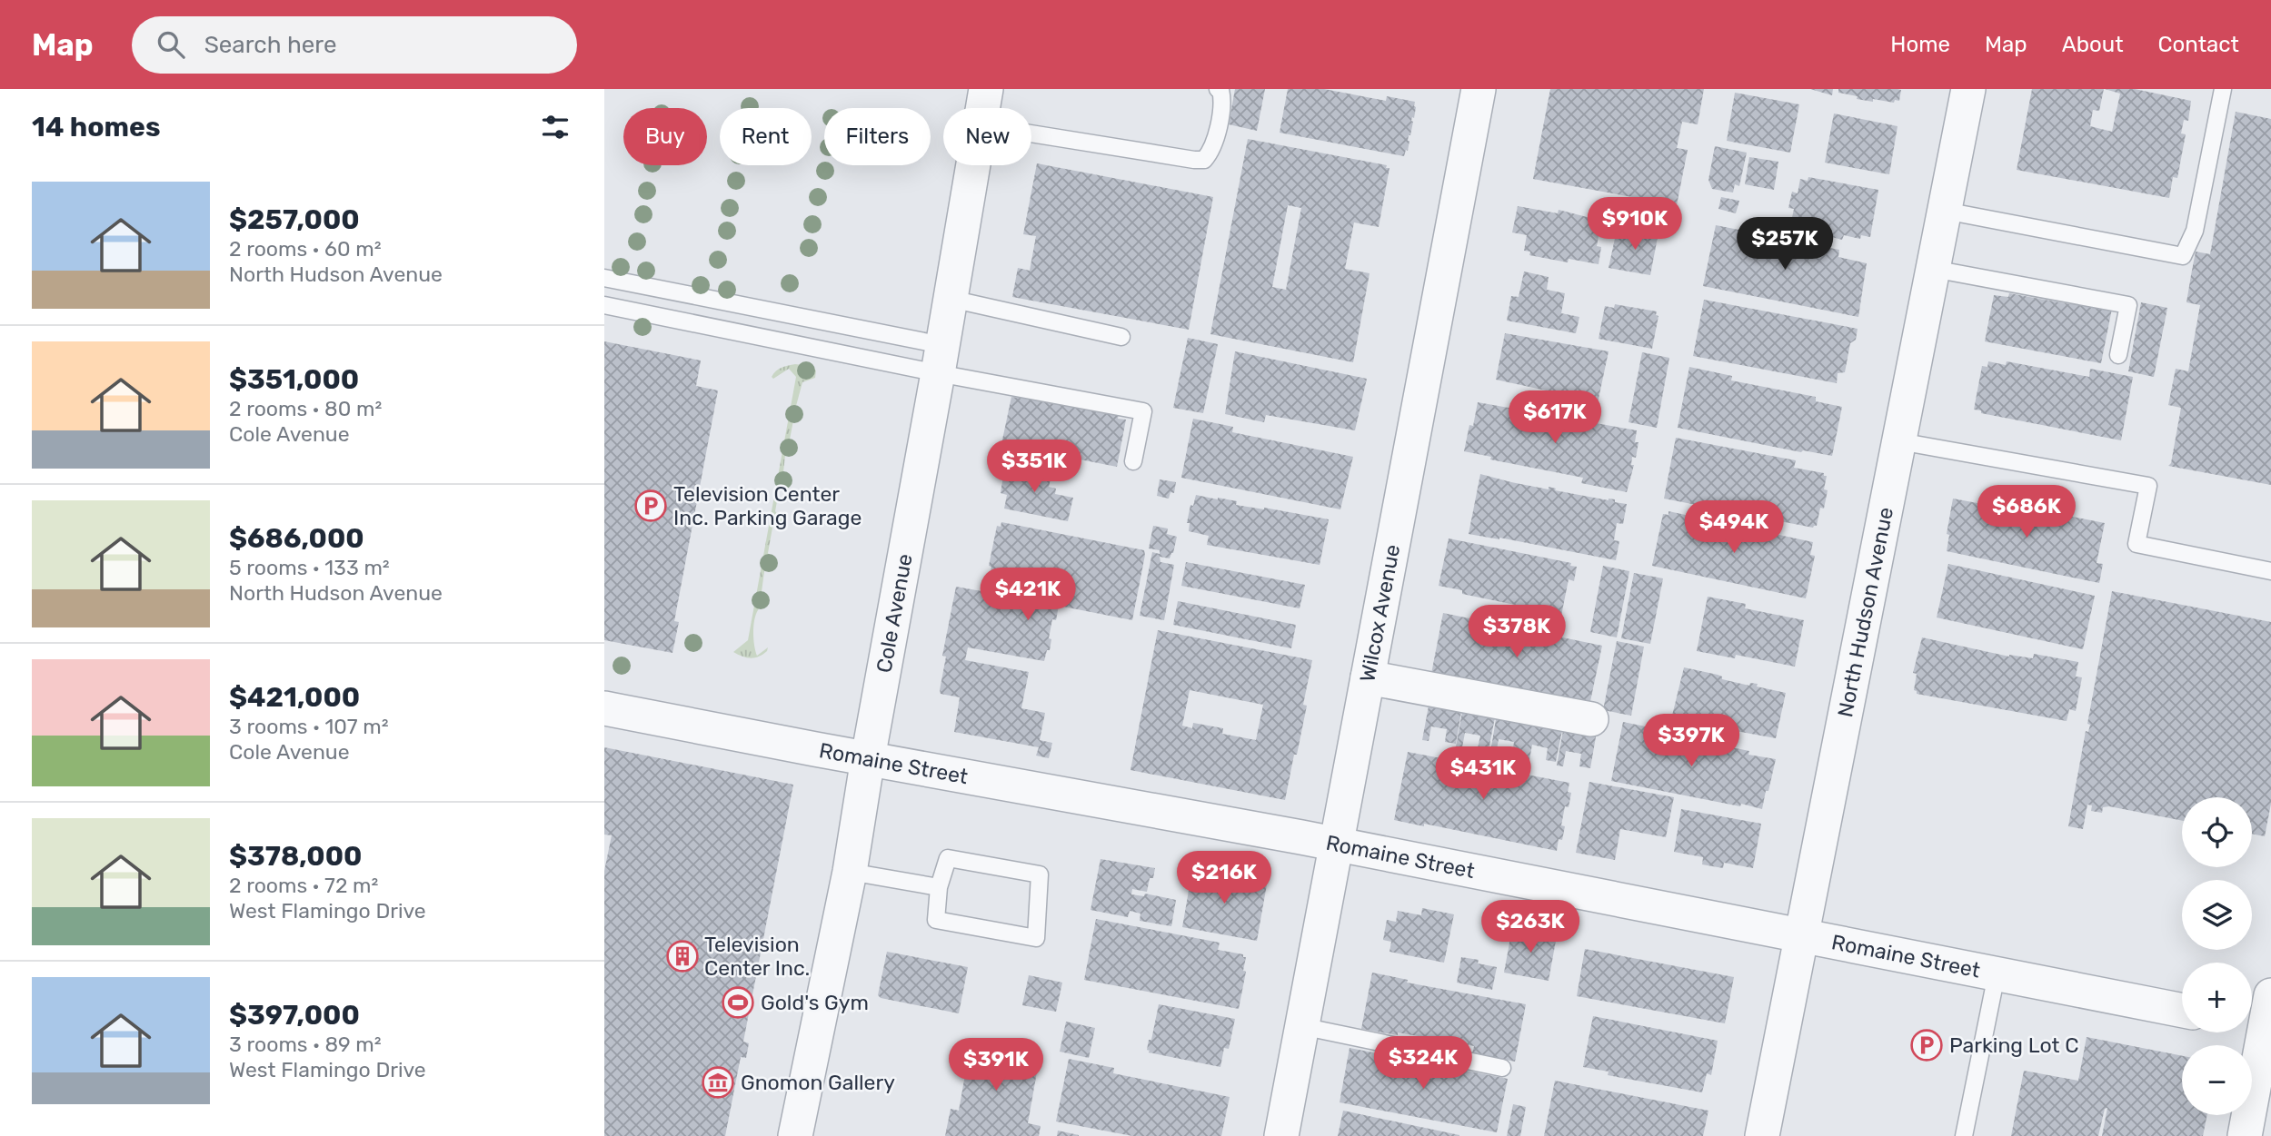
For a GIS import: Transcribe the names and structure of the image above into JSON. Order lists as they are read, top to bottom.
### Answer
{
  "streets": {
    "street": [
      "Wilcox Avenue",
      "North Hudson Avenue",
      "Cole Avenue",
      "Romaine Street"
    ]
  },
  "crossings": [
    ["Wilcox Avenue", "Romaine Street"],
    ["North Hudson Avenue", "Romaine Street"],
    ["Cole Avenue", "Romaine Street"]
  ],
  "places": {
    "parking": ["Television Center Inc. Parking Garage", "Parking Lot C"],
    "building": ["Television Center Inc."],
    "sports": ["Gold's Gym"],
    "museum": ["Gnomon Gallery"]
  },
  "page": {
    "header": "Map",
    "search": "Search here",
    "nav": [
      "Home",
      "Map",
      "About",
      "Contact"
    ],
    "heading": "14 homes",
    "chip": [
      "Buy",
      "Rent",
      "Filters",
      "New"
    ],
    "list": [
      {
        "name": "$257,000",
        "note": "2 rooms · 60 m² · North Hudson Avenue"
      },
      {
        "name": "$351,000",
        "note": "2 rooms · 80 m² · Cole Avenue"
      },
      {
        "name": "$686,000",
        "note": "5 rooms · 133 m² · North Hudson Avenue"
      },
      {
        "name": "$421,000",
        "note": "3 rooms · 107 m² · Cole Avenue"
      },
      {
        "name": "$378,000",
        "note": "2 rooms · 72 m² · West Flamingo Drive"
      },
      {
        "name": "$397,000",
        "note": "3 rooms · 89 m² · West Flamingo Drive"
      }
    ],
    "price": [
      "$910K",
      "$257K",
      "$617K",
      "$351K",
      "$686K",
      "$494K",
      "$421K",
      "$378K",
      "$397K",
      "$431K",
      "$216K",
      "$263K",
      "$324K",
      "$391K"
    ],
    "map_buttons": ["+", "−"]
  }
}
